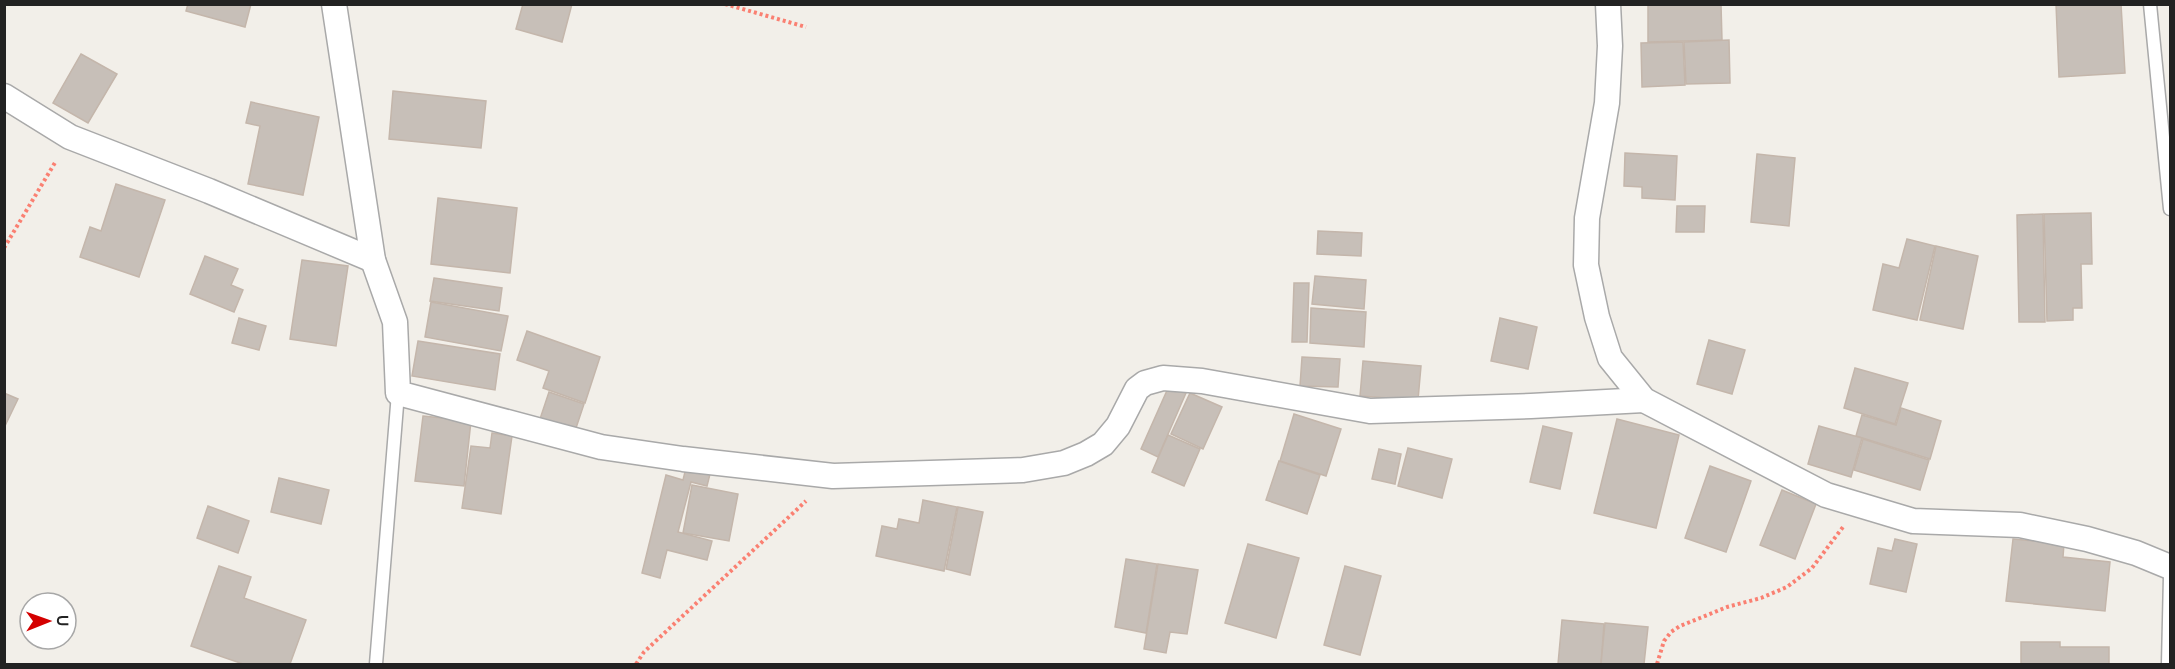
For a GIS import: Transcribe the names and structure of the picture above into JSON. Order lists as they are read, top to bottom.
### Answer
{
  "north": "right"
}
